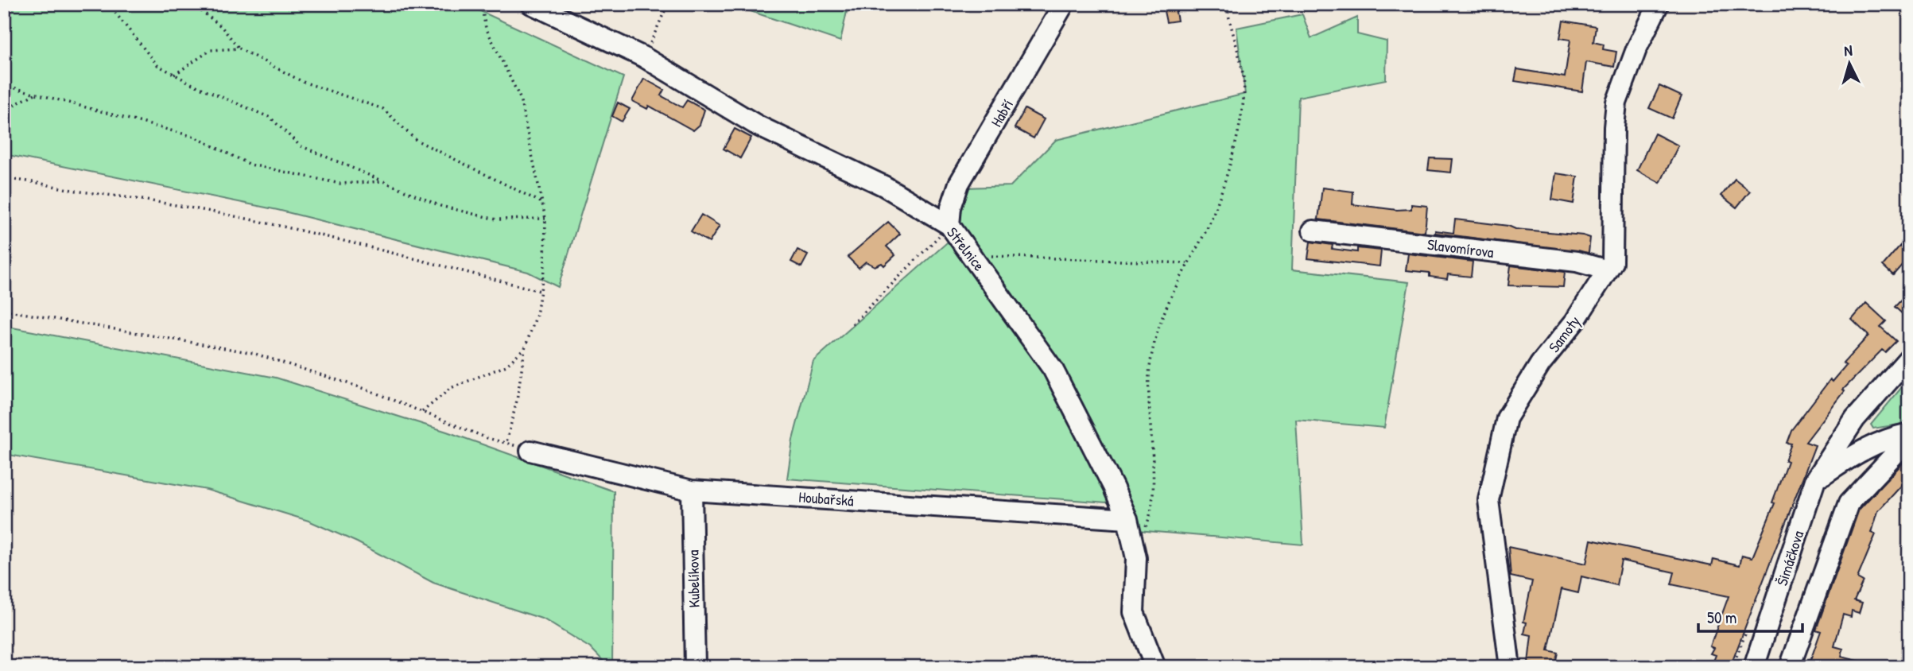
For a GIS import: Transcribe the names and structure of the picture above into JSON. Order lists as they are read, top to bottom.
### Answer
{
  "streets": {
    "street": [
      "Habří",
      "Slavomírova",
      "Střelnice",
      "Samoty",
      "Houbařská",
      "Šimáčkova",
      "Kubelíkova"
    ]
  },
  "crossings": [
    ["Habří", "Střelnice"],
    ["Slavomírova", "Samoty"],
    ["Střelnice", "Houbařská"],
    ["Houbařská", "Kubelíkova"]
  ],
  "scale_bar": "50 m",
  "north": "top"
}
